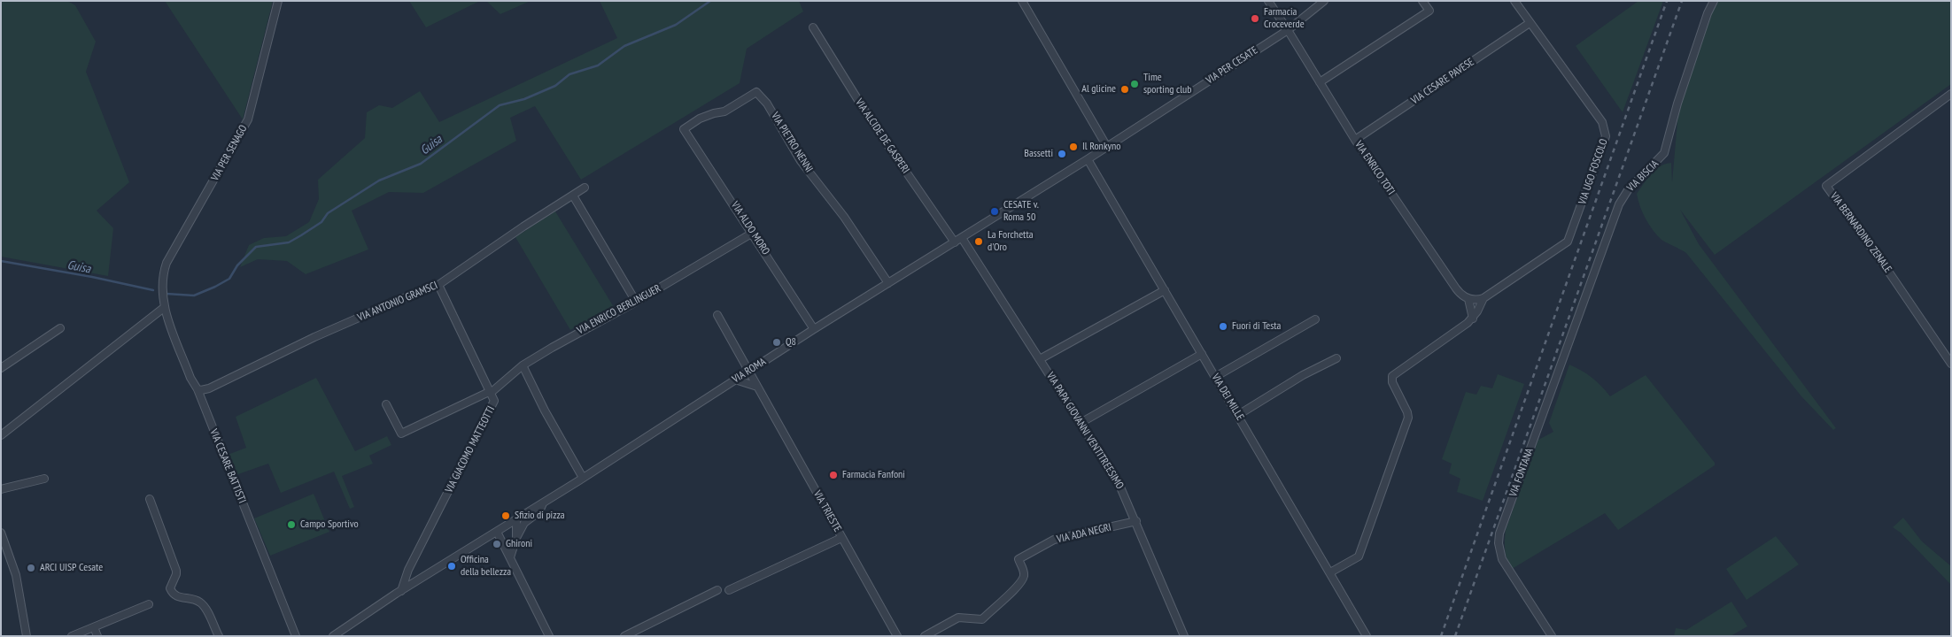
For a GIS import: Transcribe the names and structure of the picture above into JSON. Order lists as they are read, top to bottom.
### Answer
{
  "streets": {
    "street": [
      "VIA PER CESATE",
      "VIA CESARE PAVESE",
      "VIA ALCIDE DE GASPERI",
      "VIA PIETRO NENNI",
      "VIA PER SENAGO",
      "VIA ENRICO TOTI",
      "VIA UGO FOSCOLO",
      "VIA BISCIA",
      "VIA ALDO MORO",
      "VIA BERNARDINO ZENALE",
      "VIA ANTONIO GRAMSCI",
      "VIA ENRICO BERLINGUER",
      "VIA ROMA",
      "VIA DEI MILLE",
      "VIA PAPA GIOVANNI VENTITREESIMO",
      "VIA GIACOMO MATTEOTTI",
      "VIA CESARE BATTISTI",
      "VIA FONTANA",
      "VIA TRIESTE",
      "VIA ADA NEGRI"
    ]
  },
  "crossings": [
    ["VIA PER CESATE", "VIA ENRICO TOTI"],
    ["VIA PER CESATE", "VIA ROMA"],
    ["VIA PER CESATE", "VIA DEI MILLE"],
    ["VIA CESARE PAVESE", "VIA ENRICO TOTI"],
    ["VIA CESARE PAVESE", "VIA UGO FOSCOLO"],
    ["VIA ALCIDE DE GASPERI", "VIA ROMA"],
    ["VIA PIETRO NENNI", "VIA ALDO MORO"],
    ["VIA PIETRO NENNI", "VIA ROMA"],
    ["VIA PER SENAGO", "VIA CESARE BATTISTI"],
    ["VIA UGO FOSCOLO", "VIA DEI MILLE"],
    ["VIA BISCIA", "VIA FONTANA"],
    ["VIA ALDO MORO", "VIA ENRICO BERLINGUER"],
    ["VIA ALDO MORO", "VIA ROMA"],
    ["VIA ANTONIO GRAMSCI", "VIA GIACOMO MATTEOTTI"],
    ["VIA ANTONIO GRAMSCI", "VIA CESARE BATTISTI"],
    ["VIA ENRICO BERLINGUER", "VIA GIACOMO MATTEOTTI"],
    ["VIA ROMA", "VIA PAPA GIOVANNI VENTITREESIMO"],
    ["VIA ROMA", "VIA GIACOMO MATTEOTTI"],
    ["VIA ROMA", "VIA TRIESTE"],
    ["VIA PAPA GIOVANNI VENTITREESIMO", "VIA ADA NEGRI"]
  ],
  "water": ["Guisa"],
  "places": [
    "Farmacia Croceverde",
    "Time sporting club",
    "Al glicine",
    "Il Ronkyno",
    "Bassetti",
    "CESATE v. Roma 50",
    "La Forchetta d'Oro",
    "Fuori di Testa",
    "Q8",
    "Farmacia Fanfoni",
    "Sfizio di pizza",
    "Campo Sportivo",
    "Ghironi",
    "Officina della bellezza",
    "ARCI UISP Cesate"
  ]
}
